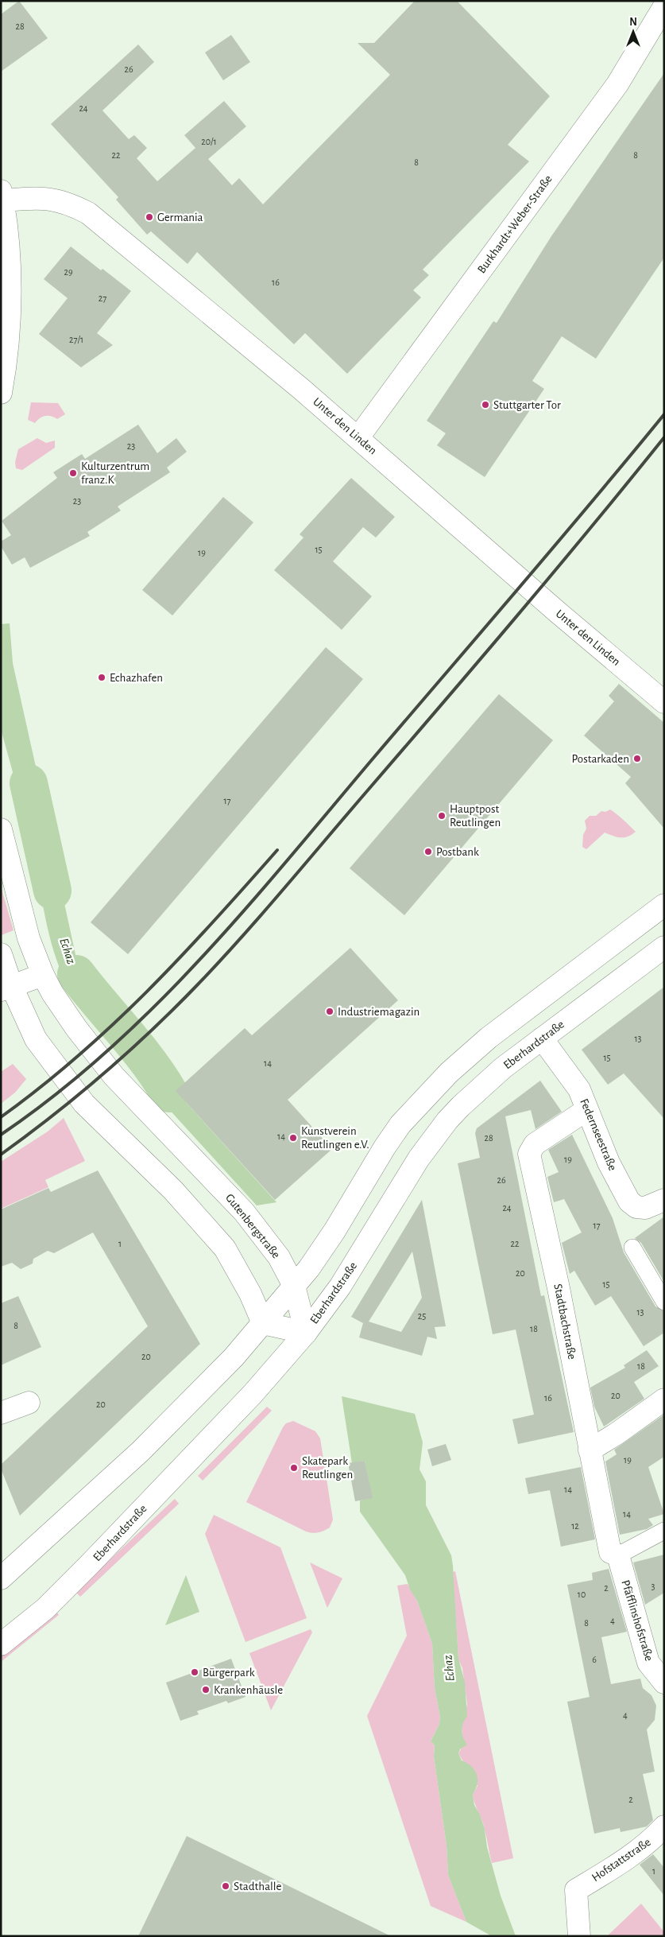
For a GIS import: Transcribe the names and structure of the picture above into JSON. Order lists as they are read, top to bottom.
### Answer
{
  "streets": {
    "main road": [
      "Burkhardt+Weber-Straße",
      "Unter den Linden",
      "Eberhardstraße",
      "Federnseestraße",
      "Gutenbergstraße",
      "Stadtbachstraße",
      "Pfäfflinshofstraße",
      "Hofstattstraße"
    ]
  },
  "crossings": [
    ["Burkhardt+Weber-Straße", "Unter den Linden"],
    ["Eberhardstraße", "Federnseestraße"],
    ["Eberhardstraße", "Gutenbergstraße"],
    ["Federnseestraße", "Stadtbachstraße"],
    ["Stadtbachstraße", "Pfäfflinshofstraße"]
  ],
  "water": ["Echaz"],
  "places": [
    "Germania",
    "Stuttgarter Tor",
    "Kulturzentrum franz.K",
    "Echazhafen",
    "Postarkaden",
    "Hauptpost Reutlingen",
    "Postbank",
    "Industriemagazin",
    "Kunstverein Reutlingen e.V.",
    "Skatepark Reutlingen",
    "Bürgerpark",
    "Krankenhäusle",
    "Stadthalle"
  ],
  "house_numbers": [
    "28",
    "26",
    "24",
    "20/1",
    "22",
    "8",
    "8",
    "29",
    "16",
    "27",
    "27/1",
    "23",
    "23",
    "15",
    "19",
    "17",
    "13",
    "15",
    "14",
    "14",
    "28",
    "19",
    "26",
    "24",
    "17",
    "1",
    "22",
    "20",
    "15",
    "13",
    "25",
    "8",
    "18",
    "20",
    "18",
    "20",
    "16",
    "20",
    "19",
    "14",
    "14",
    "12",
    "3",
    "2",
    "10",
    "4",
    "8",
    "6",
    "4",
    "2",
    "1"
  ],
  "north": "top"
}
